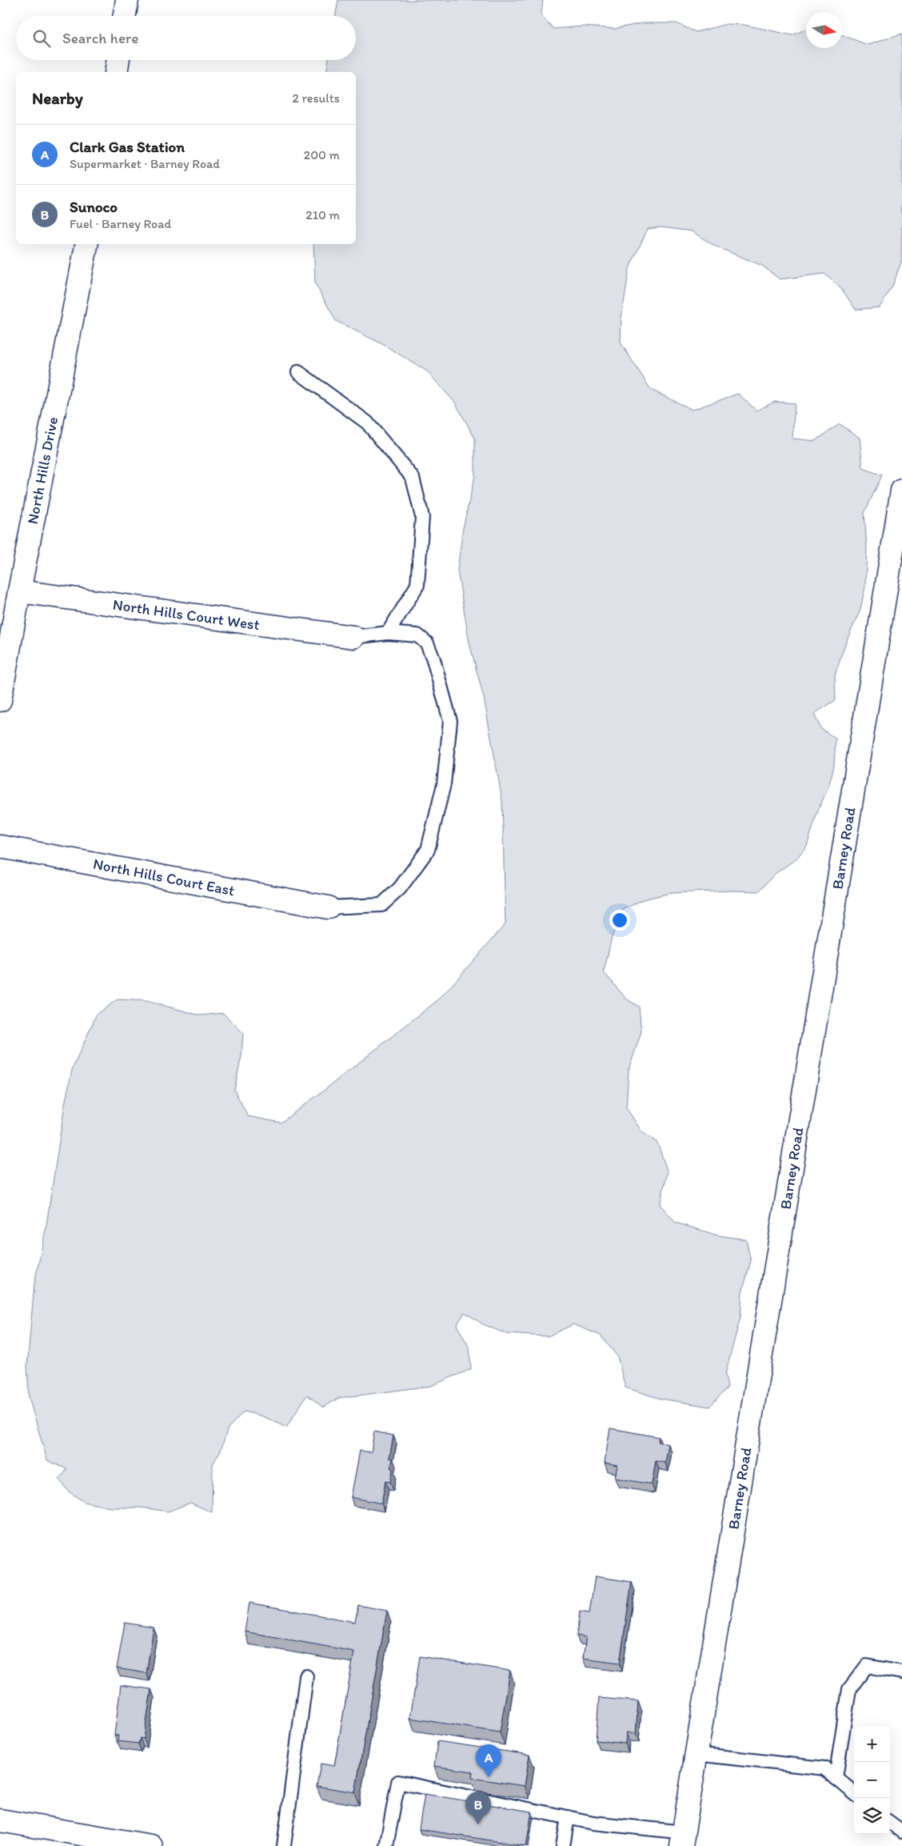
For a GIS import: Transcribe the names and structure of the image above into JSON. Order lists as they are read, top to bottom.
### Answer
{
  "streets": {
    "street": [
      "North Hills Drive",
      "North Hills Court West",
      "Barney Road",
      "North Hills Court East"
    ]
  },
  "crossings": [
    ["North Hills Drive", "North Hills Court West"]
  ],
  "north": "right",
  "page": {
    "search": "Search here",
    "heading": ["Nearby", "2 results"],
    "list": [
      {
        "mark": "A",
        "name": "Clark Gas Station",
        "note": "Supermarket · Barney Road",
        "value": "200 m"
      },
      {
        "mark": "B",
        "name": "Sunoco",
        "note": "Fuel · Barney Road",
        "value": "210 m"
      }
    ],
    "map_buttons": ["+", "−"],
    "pins": ["A", "B"]
  }
}
